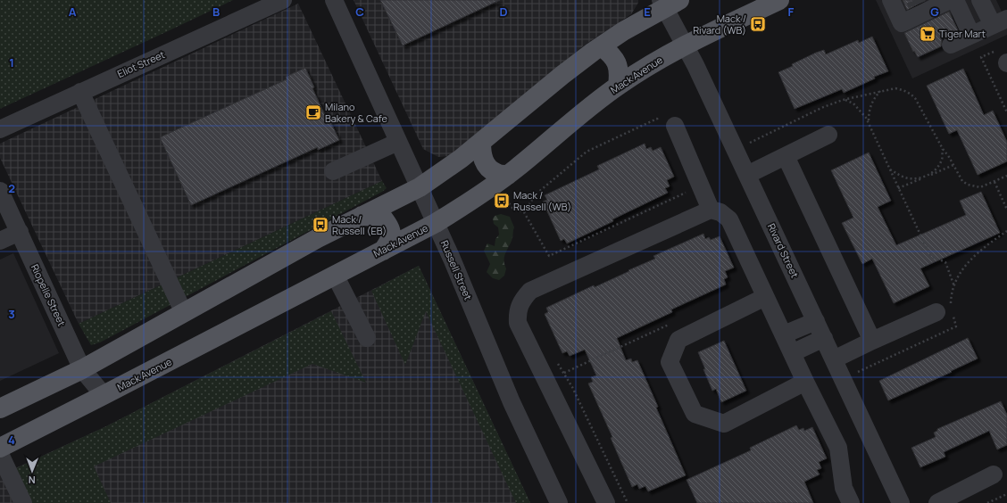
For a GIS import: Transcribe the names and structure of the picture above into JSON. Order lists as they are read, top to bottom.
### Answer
{
  "streets": {
    "main road": ["Mack Avenue"],
    "street": [
      "Eliot Street",
      "Rivard Street",
      "Russell Street",
      "Riopelle Street"
    ]
  },
  "crossings": [
    ["Mack Avenue", "Rivard Street"],
    ["Mack Avenue", "Russell Street"],
    ["Mack Avenue", "Riopelle Street"]
  ],
  "places": {
    "bus stop": ["Mack / Rivard (WB)", "Mack / Russell (WB)", "Mack / Russell (EB)"],
    "supermarket": ["Tiger Mart"],
    "cafe": ["Milano Bakery & Cafe"]
  },
  "north": "bottom",
  "grid": {
    "columns": [
      "A",
      "B",
      "C",
      "D",
      "E",
      "F",
      "G"
    ],
    "rows": [
      "1",
      "2",
      "3",
      "4"
    ]
  }
}
